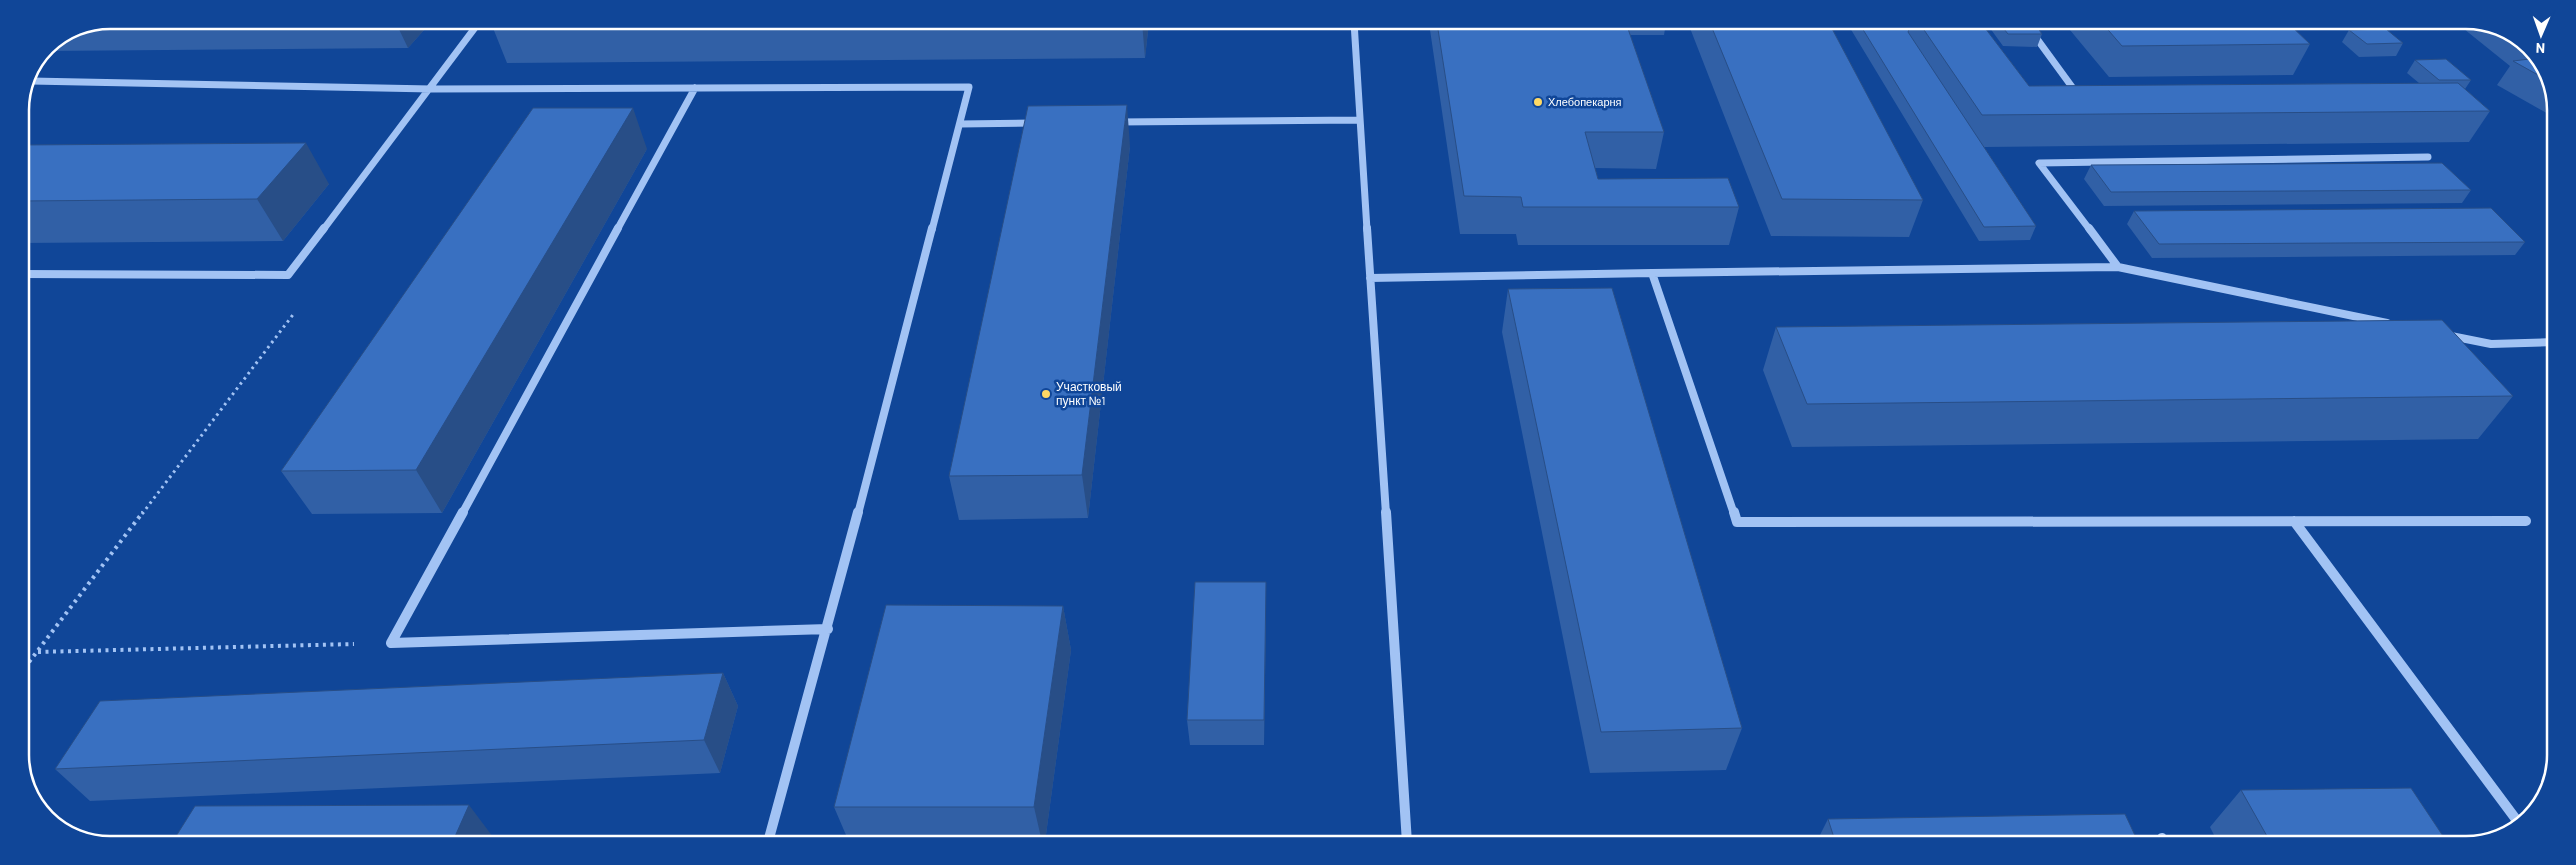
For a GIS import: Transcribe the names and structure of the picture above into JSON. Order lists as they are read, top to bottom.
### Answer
{
  "places": ["Хлебопекарня", "Участковый пункт №1"],
  "north": "bottom"
}
